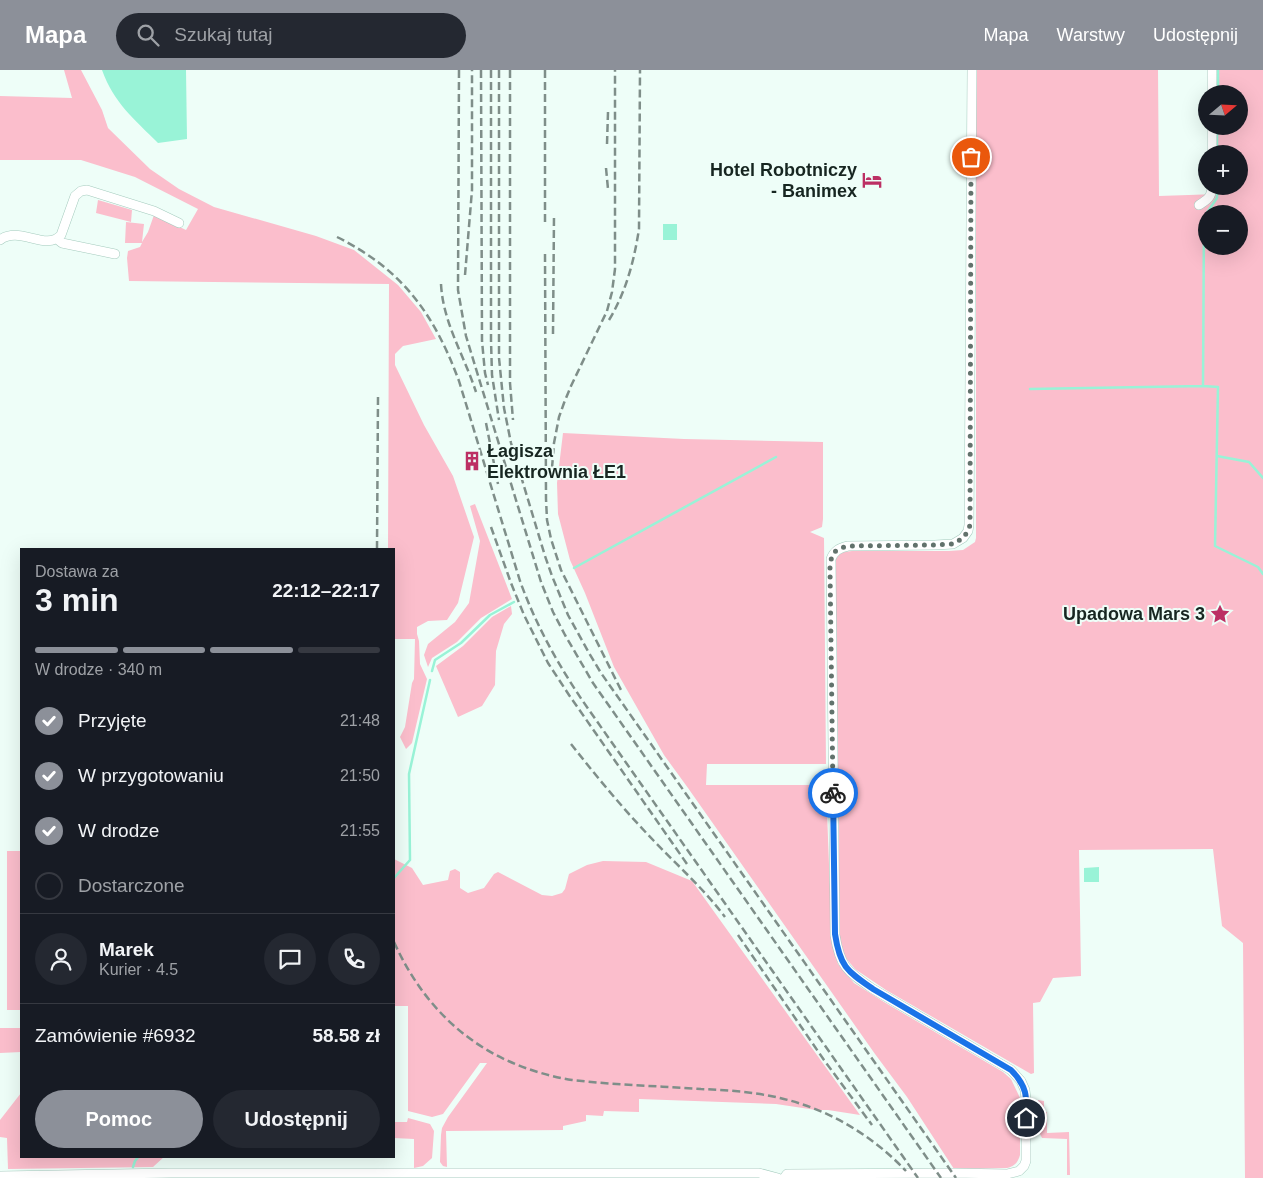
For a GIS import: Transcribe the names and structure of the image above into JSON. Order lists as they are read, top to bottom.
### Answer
{
  "places": {
    "hotel": ["Hotel Robotniczy - Banimex"],
    "building": ["Łagisza Elektrownia ŁE1"],
    "place": ["Upadowa Mars 3"]
  },
  "north": "right",
  "page": {
    "header": "Mapa",
    "search": "Szukaj tutaj",
    "nav": ["Mapa", "Warstwy", "Udostępnij"],
    "map_buttons": ["+", "−"],
    "heading": ["3 min", "Dostawa za", "22:12–22:17"],
    "panel": [
      "Marek",
      "Kurier · 4.5",
      "Zamówienie #6932",
      "58.58 zł"
    ],
    "bar": "W drodze · 340 m",
    "list": [
      ["Przyjęte", "21:48"],
      ["W przygotowaniu", "21:50"],
      ["W drodze", "21:55"],
      "Dostarczone"
    ],
    "buttons": ["Pomoc", "Udostępnij"]
  }
}
